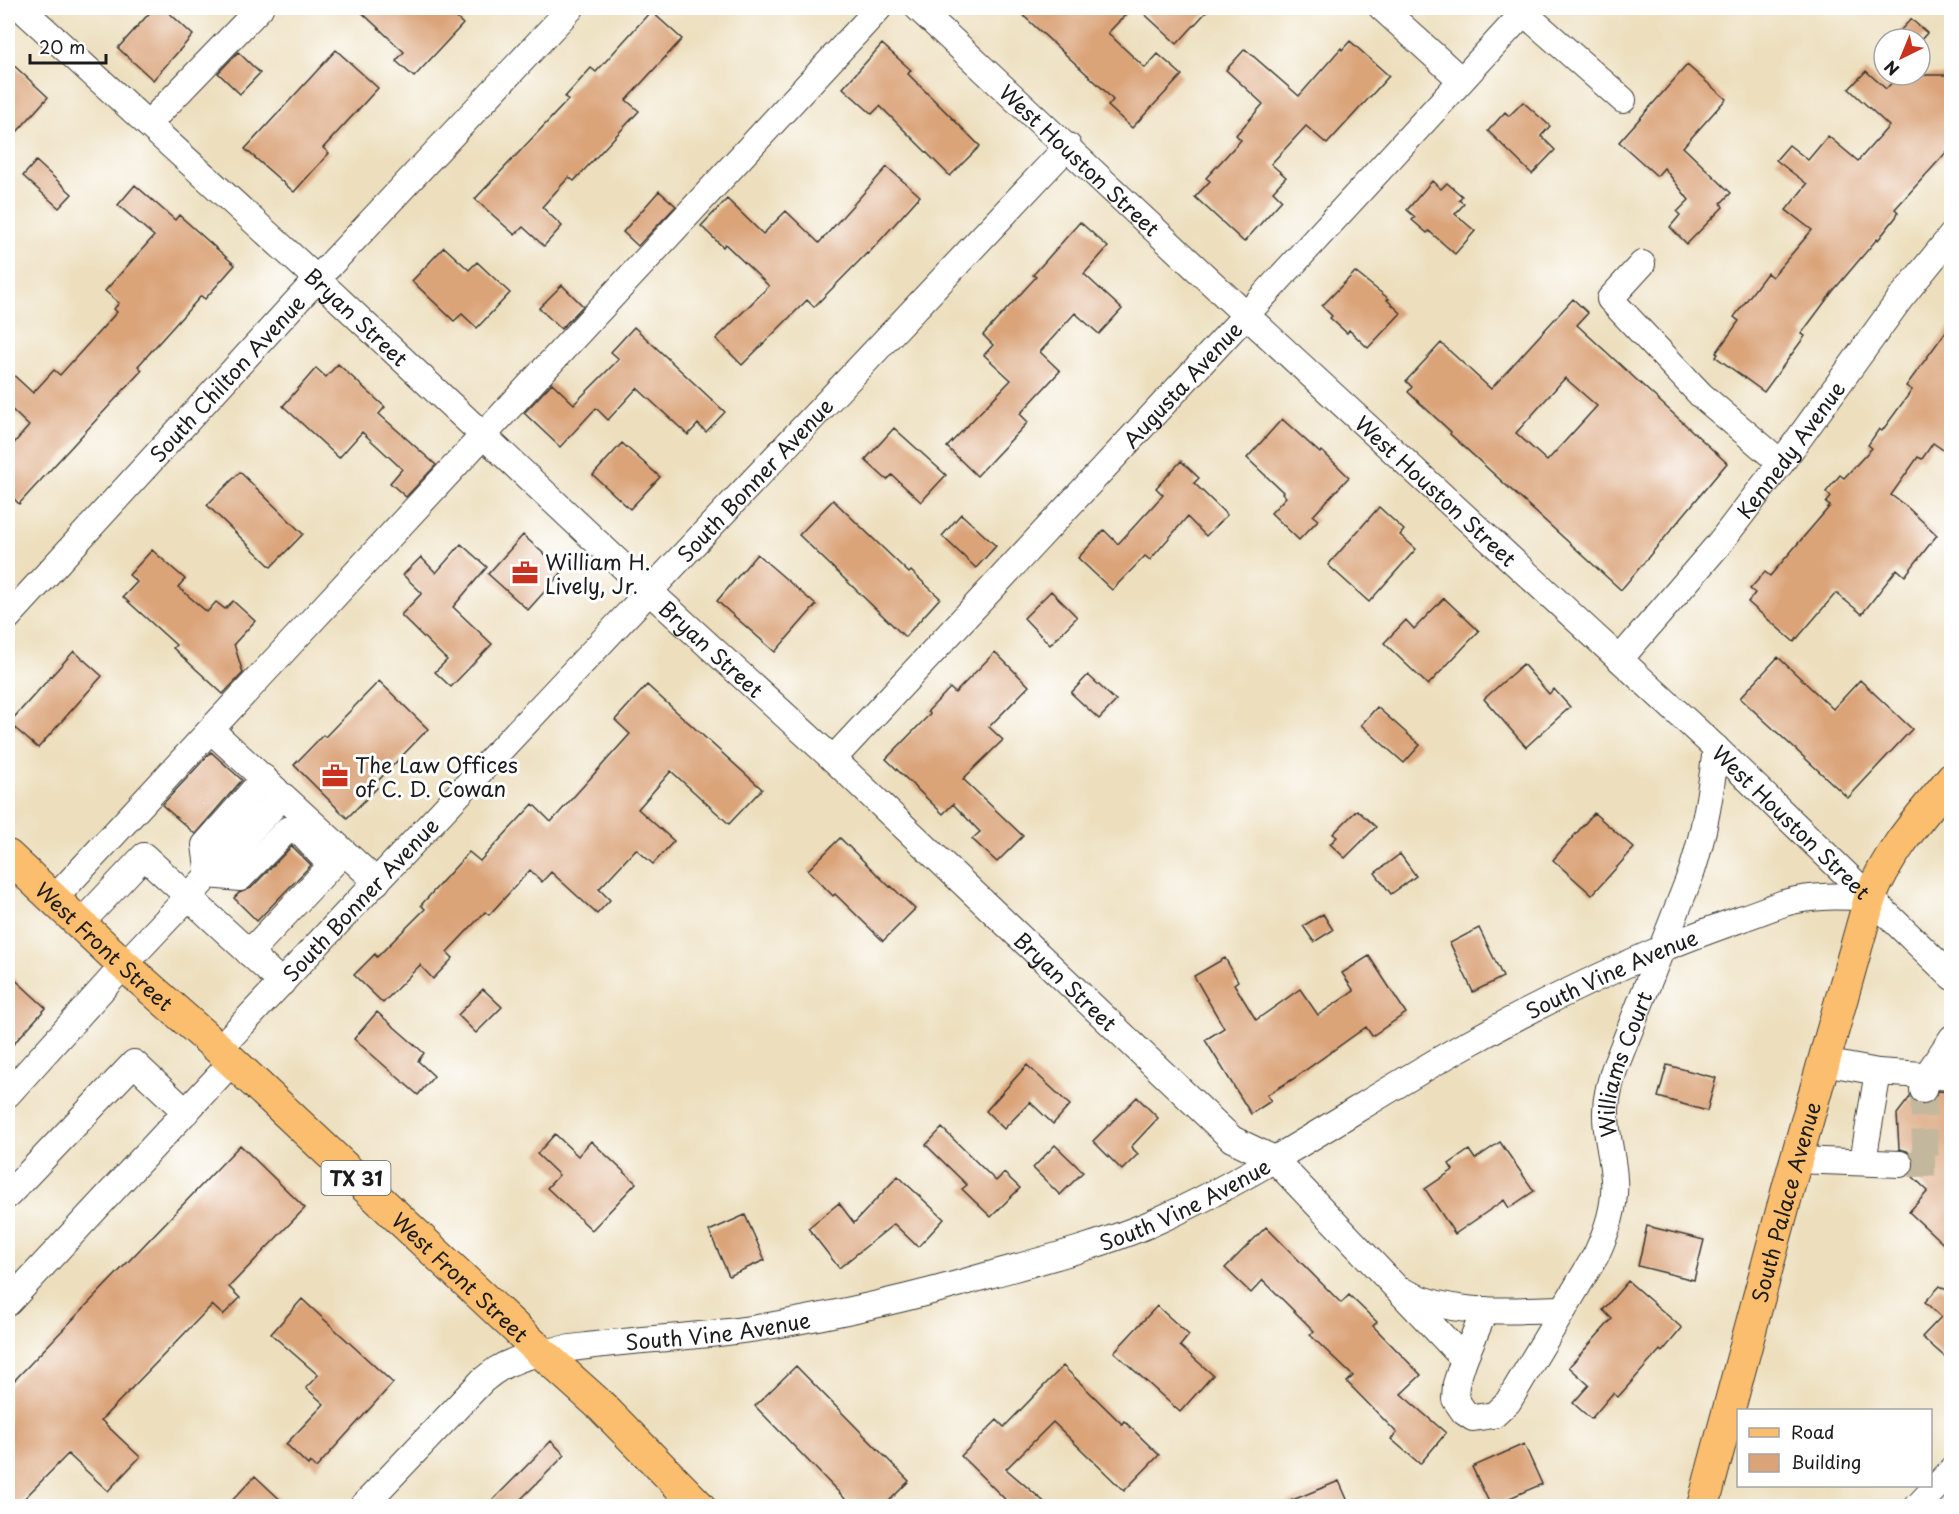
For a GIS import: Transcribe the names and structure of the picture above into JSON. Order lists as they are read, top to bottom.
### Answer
{
  "streets": {
    "main road": ["West Front Street", "TX 31", "South Palace Avenue"],
    "street": [
      "West Houston Street",
      "Bryan Street",
      "South Chilton Avenue",
      "Augusta Avenue",
      "Kennedy Avenue",
      "South Bonner Avenue",
      "South Vine Avenue",
      "Williams Court"
    ]
  },
  "crossings": [
    ["West Houston Street", "Augusta Avenue"],
    ["West Houston Street", "Kennedy Avenue"],
    ["West Houston Street", "South Bonner Avenue"],
    ["West Houston Street", "South Vine Avenue"],
    ["West Houston Street", "Williams Court"],
    ["West Houston Street", "South Palace Avenue"],
    ["Bryan Street", "South Chilton Avenue"],
    ["Bryan Street", "Augusta Avenue"],
    ["Bryan Street", "South Bonner Avenue"],
    ["Bryan Street", "South Vine Avenue"],
    ["South Bonner Avenue", "West Front Street"],
    ["West Front Street", "South Vine Avenue"],
    ["South Vine Avenue", "Williams Court"],
    ["South Vine Avenue", "South Palace Avenue"]
  ],
  "places": {
    "office": ["William H. Lively, Jr.", "The Law Offices of C. D. Cowan"]
  },
  "legend": ["Road", "Building"],
  "scale_bar": "20 m",
  "north": "bottom left"
}
